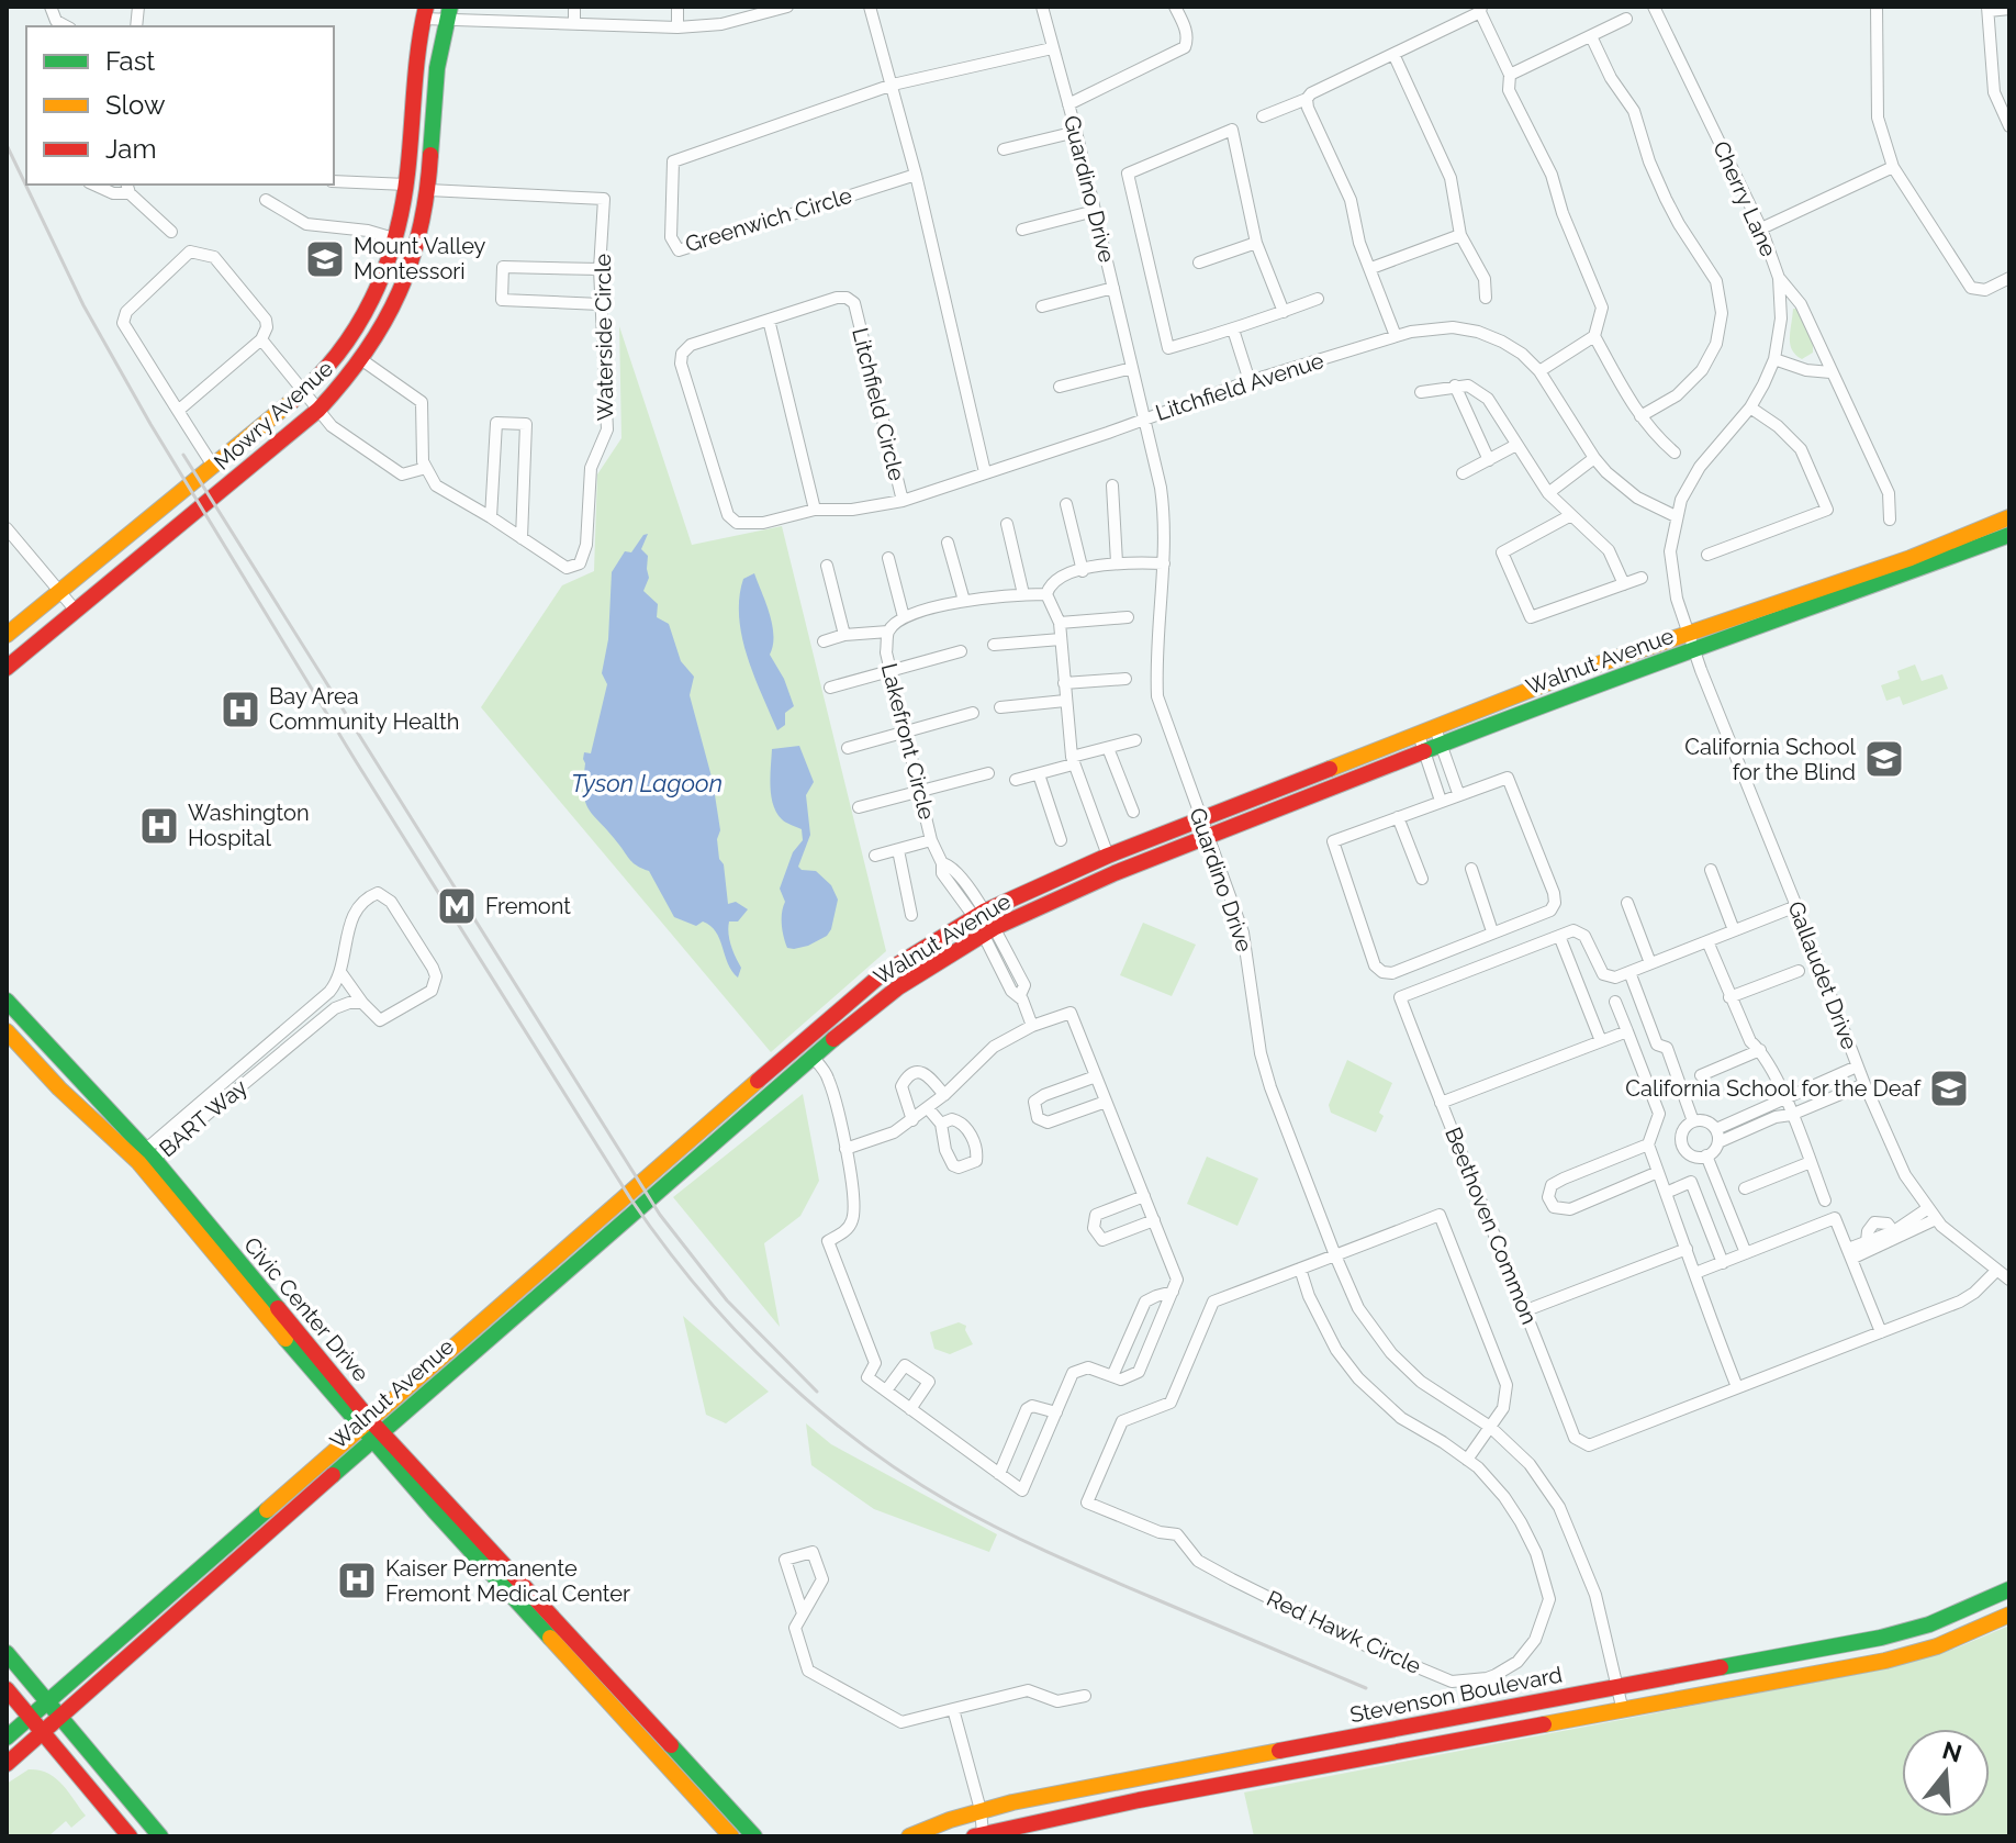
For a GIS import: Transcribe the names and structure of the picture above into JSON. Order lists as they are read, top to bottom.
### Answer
{
  "streets": {
    "main road": [
      "Mowry Avenue",
      "Walnut Avenue",
      "Civic Center Drive",
      "Stevenson Boulevard"
    ],
    "street": [
      "Guardino Drive",
      "Cherry Lane",
      "Greenwich Circle",
      "Waterside Circle",
      "Litchfield Avenue",
      "Litchfield Circle",
      "Lakefront Circle",
      "Gallaudet Drive",
      "BART Way",
      "Beethoven Common",
      "Red Hawk Circle"
    ]
  },
  "crossings": [
    ["Guardino Drive", "Litchfield Avenue"],
    ["Guardino Drive", "Walnut Avenue"],
    ["Guardino Drive", "Red Hawk Circle"],
    ["Guardino Drive", "Stevenson Boulevard"],
    ["Cherry Lane", "Litchfield Avenue"],
    ["Cherry Lane", "Walnut Avenue"],
    ["Cherry Lane", "Gallaudet Drive"],
    ["Waterside Circle", "Mowry Avenue"],
    ["Litchfield Avenue", "Litchfield Circle"],
    ["Walnut Avenue", "Lakefront Circle"],
    ["Walnut Avenue", "Gallaudet Drive"],
    ["Walnut Avenue", "Civic Center Drive"],
    ["Gallaudet Drive", "Beethoven Common"],
    ["BART Way", "Civic Center Drive"]
  ],
  "water": ["Tyson Lagoon"],
  "places": {
    "school or university": ["Mount Valley Montessori", "California School for the Blind", "California School for the Deaf"],
    "hospital": ["Bay Area Community Health", "Washington Hospital", "Kaiser Permanente Fremont Medical Center"],
    "metro station": ["Fremont"]
  },
  "legend": ["Fast", "Slow", "Jam"],
  "north": "top"
}
